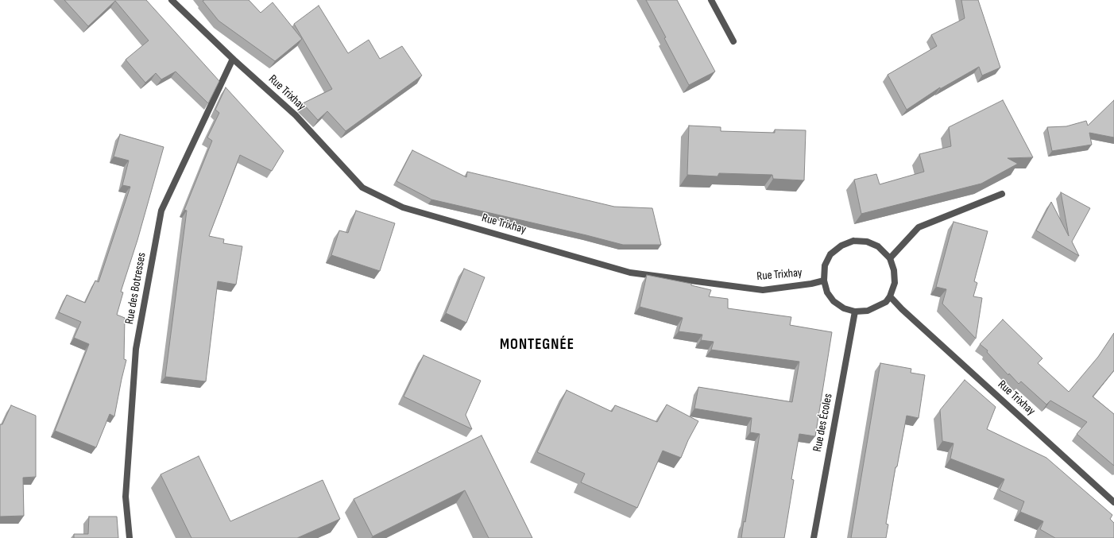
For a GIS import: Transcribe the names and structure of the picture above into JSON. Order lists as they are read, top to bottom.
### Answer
{
  "streets": {
    "street": ["Rue Trixhay", "Rue des Botresses", "Rue des Écoles"]
  },
  "crossings": [
    ["Rue Trixhay", "Rue des Botresses"],
    ["Rue Trixhay", "Rue des Écoles"]
  ],
  "districts": ["MONTEGNÉE"]
}
